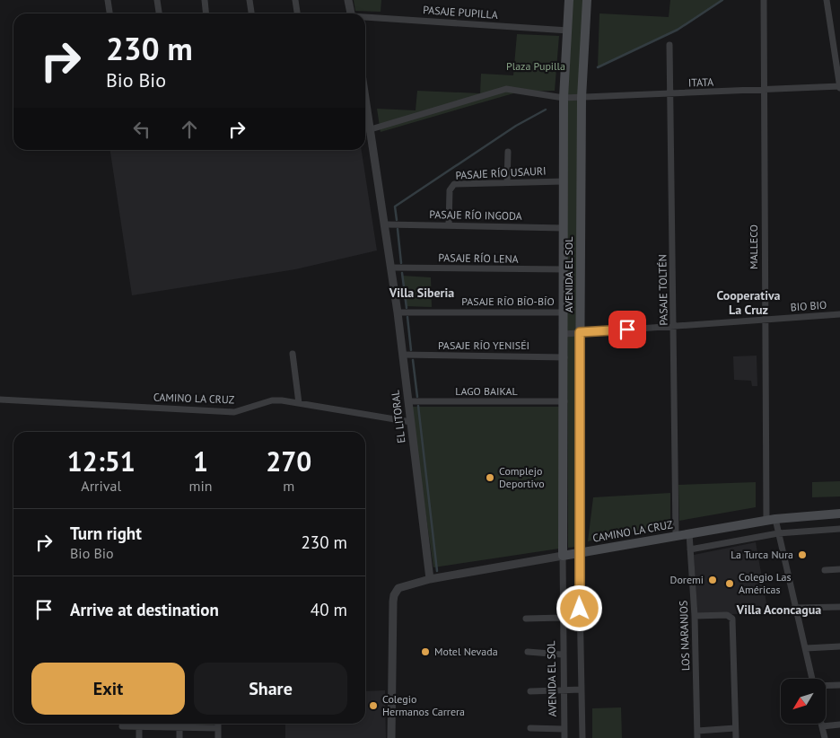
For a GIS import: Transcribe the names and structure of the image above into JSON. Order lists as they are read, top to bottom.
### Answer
{
  "streets": {
    "main road": ["AVENIDA EL SOL", "CAMINO LA CRUZ"],
    "street": [
      "PASAJE PUPILLA",
      "ITATA",
      "PASAJE RÍO USAURI",
      "PASAJE RÍO INGODA",
      "MALLECO",
      "PASAJE RÍO LENA",
      "PASAJE TOLTÉN",
      "PASAJE RÍO BÍO-BÍO",
      "BIO BIO",
      "PASAJE RÍO YENISÉI",
      "LAGO BAIKAL",
      "EL LITORAL",
      "LOS NARANJOS"
    ]
  },
  "crossings": [
    ["PASAJE PUPILLA", "AVENIDA EL SOL"],
    ["ITATA", "MALLECO"],
    ["ITATA", "AVENIDA EL SOL"],
    ["ITATA", "PASAJE TOLTÉN"],
    ["ITATA", "EL LITORAL"],
    ["PASAJE RÍO USAURI", "PASAJE RÍO INGODA"],
    ["PASAJE RÍO USAURI", "AVENIDA EL SOL"],
    ["PASAJE RÍO INGODA", "AVENIDA EL SOL"],
    ["PASAJE RÍO INGODA", "EL LITORAL"],
    ["MALLECO", "BIO BIO"],
    ["MALLECO", "CAMINO LA CRUZ"],
    ["PASAJE RÍO LENA", "AVENIDA EL SOL"],
    ["PASAJE RÍO LENA", "EL LITORAL"],
    ["AVENIDA EL SOL", "PASAJE RÍO BÍO-BÍO"],
    ["AVENIDA EL SOL", "BIO BIO"],
    ["AVENIDA EL SOL", "PASAJE RÍO YENISÉI"],
    ["AVENIDA EL SOL", "LAGO BAIKAL"],
    ["AVENIDA EL SOL", "CAMINO LA CRUZ"],
    ["PASAJE TOLTÉN", "BIO BIO"],
    ["PASAJE TOLTÉN", "CAMINO LA CRUZ"],
    ["PASAJE RÍO BÍO-BÍO", "EL LITORAL"],
    ["PASAJE RÍO YENISÉI", "EL LITORAL"],
    ["LAGO BAIKAL", "EL LITORAL"],
    ["CAMINO LA CRUZ", "EL LITORAL"],
    ["CAMINO LA CRUZ", "LOS NARANJOS"]
  ],
  "districts": ["Villa Siberia", "Cooperativa La Cruz", "Villa Aconcagua"],
  "parks": ["Plaza Pupilla"],
  "places": [
    "Complejo Deportivo",
    "La Turca Nura",
    "Doremi",
    "Colegio Las Américas",
    "Motel Nevada",
    "Colegio Hermanos Carrera"
  ],
  "north": "bottom left",
  "page": {
    "turn": ["230 m", "Bio Bio"],
    "eta": [
      "12:51",
      "Arrival",
      "1",
      "min",
      "270",
      "m"
    ],
    "list": [
      {
        "name": "Turn right",
        "note": "Bio Bio",
        "value": "230 m"
      },
      {
        "name": "Arrive at destination",
        "value": "40 m"
      }
    ],
    "buttons": ["Exit", "Share"]
  }
}
